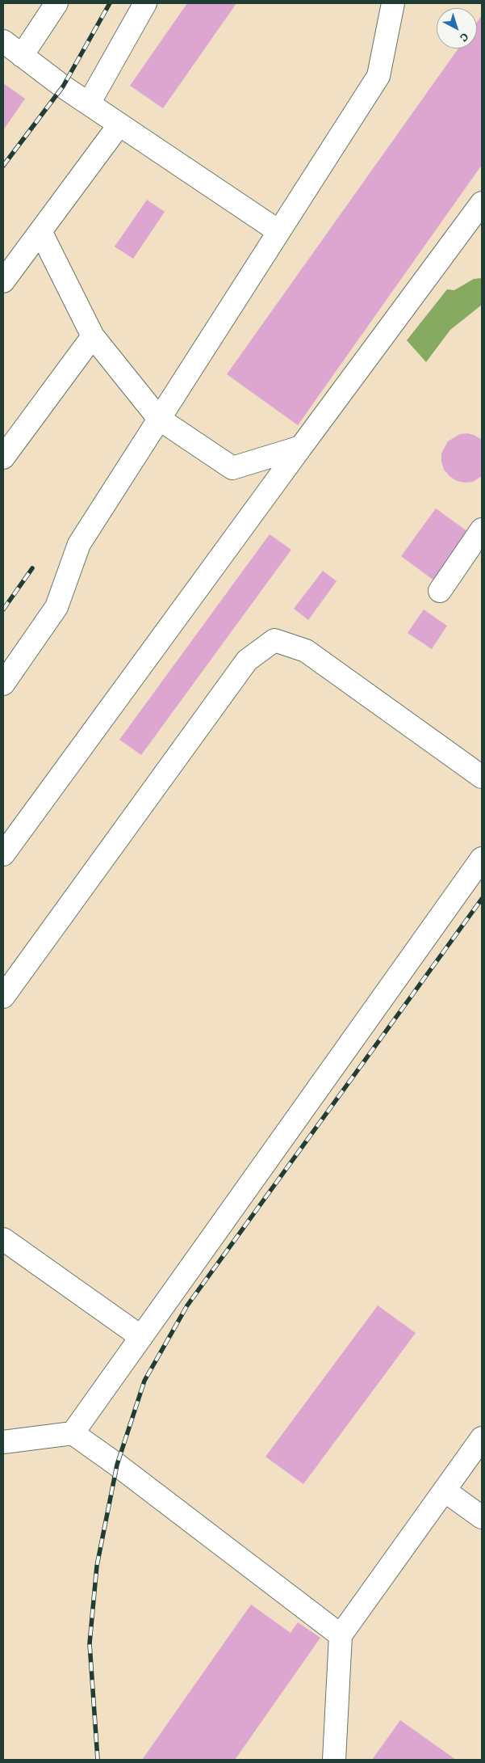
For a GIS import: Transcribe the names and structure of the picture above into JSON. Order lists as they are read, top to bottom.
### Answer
{
  "north": "bottom right"
}
